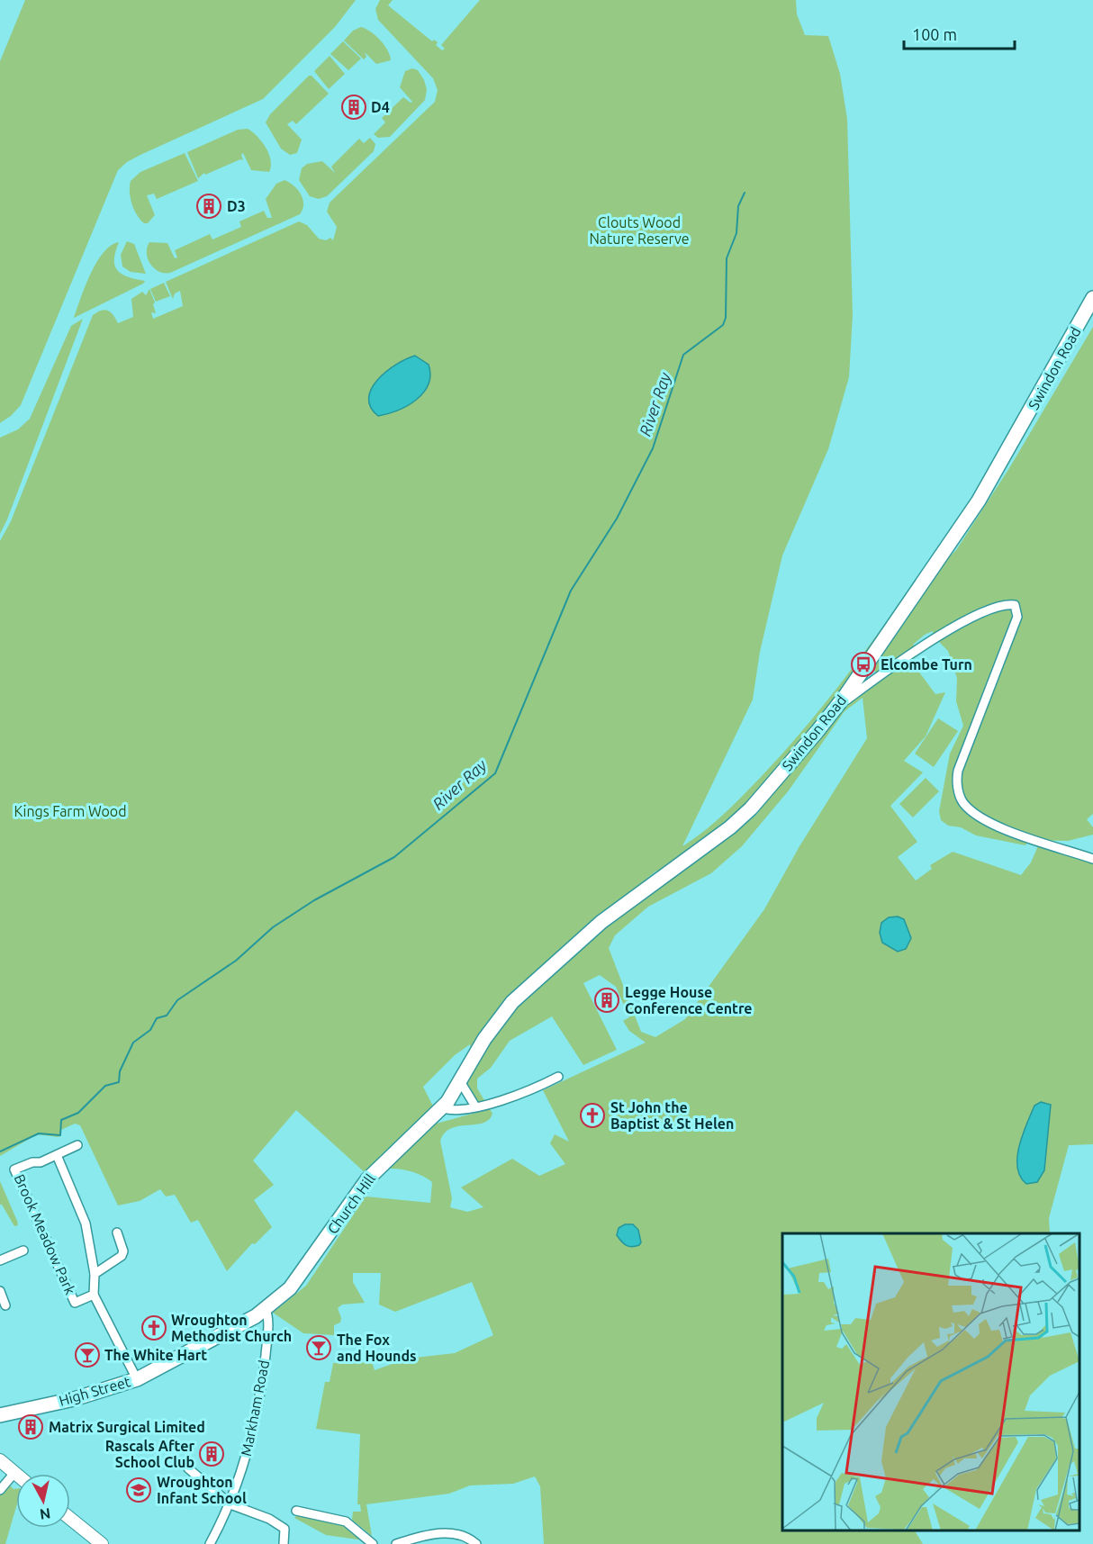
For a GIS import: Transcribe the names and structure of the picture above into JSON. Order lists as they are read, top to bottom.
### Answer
{
  "streets": {
    "main road": ["Swindon Road", "Church Hill", "High Street"],
    "street": ["Brook Meadow Park", "Markham Road"]
  },
  "crossings": [
    ["Swindon Road", "Church Hill"],
    ["Church Hill", "High Street"],
    ["Church Hill", "Markham Road"],
    ["High Street", "Markham Road"]
  ],
  "water": ["River Ray"],
  "parks": ["Clouts Wood Nature Reserve", "Kings Farm Wood"],
  "places": {
    "building": [
      "D4",
      "D3",
      "Legge House Conference Centre",
      "Matrix Surgical Limited",
      "Rascals After School Club"
    ],
    "bus stop": ["Elcombe Turn"],
    "church": ["St John the Baptist & St Helen", "Wroughton Methodist Church"],
    "bar": ["The Fox and Hounds", "The White Hart"],
    "school or university": ["Wroughton Infant School"]
  },
  "scale_bar": "100 m",
  "north": "bottom"
}
